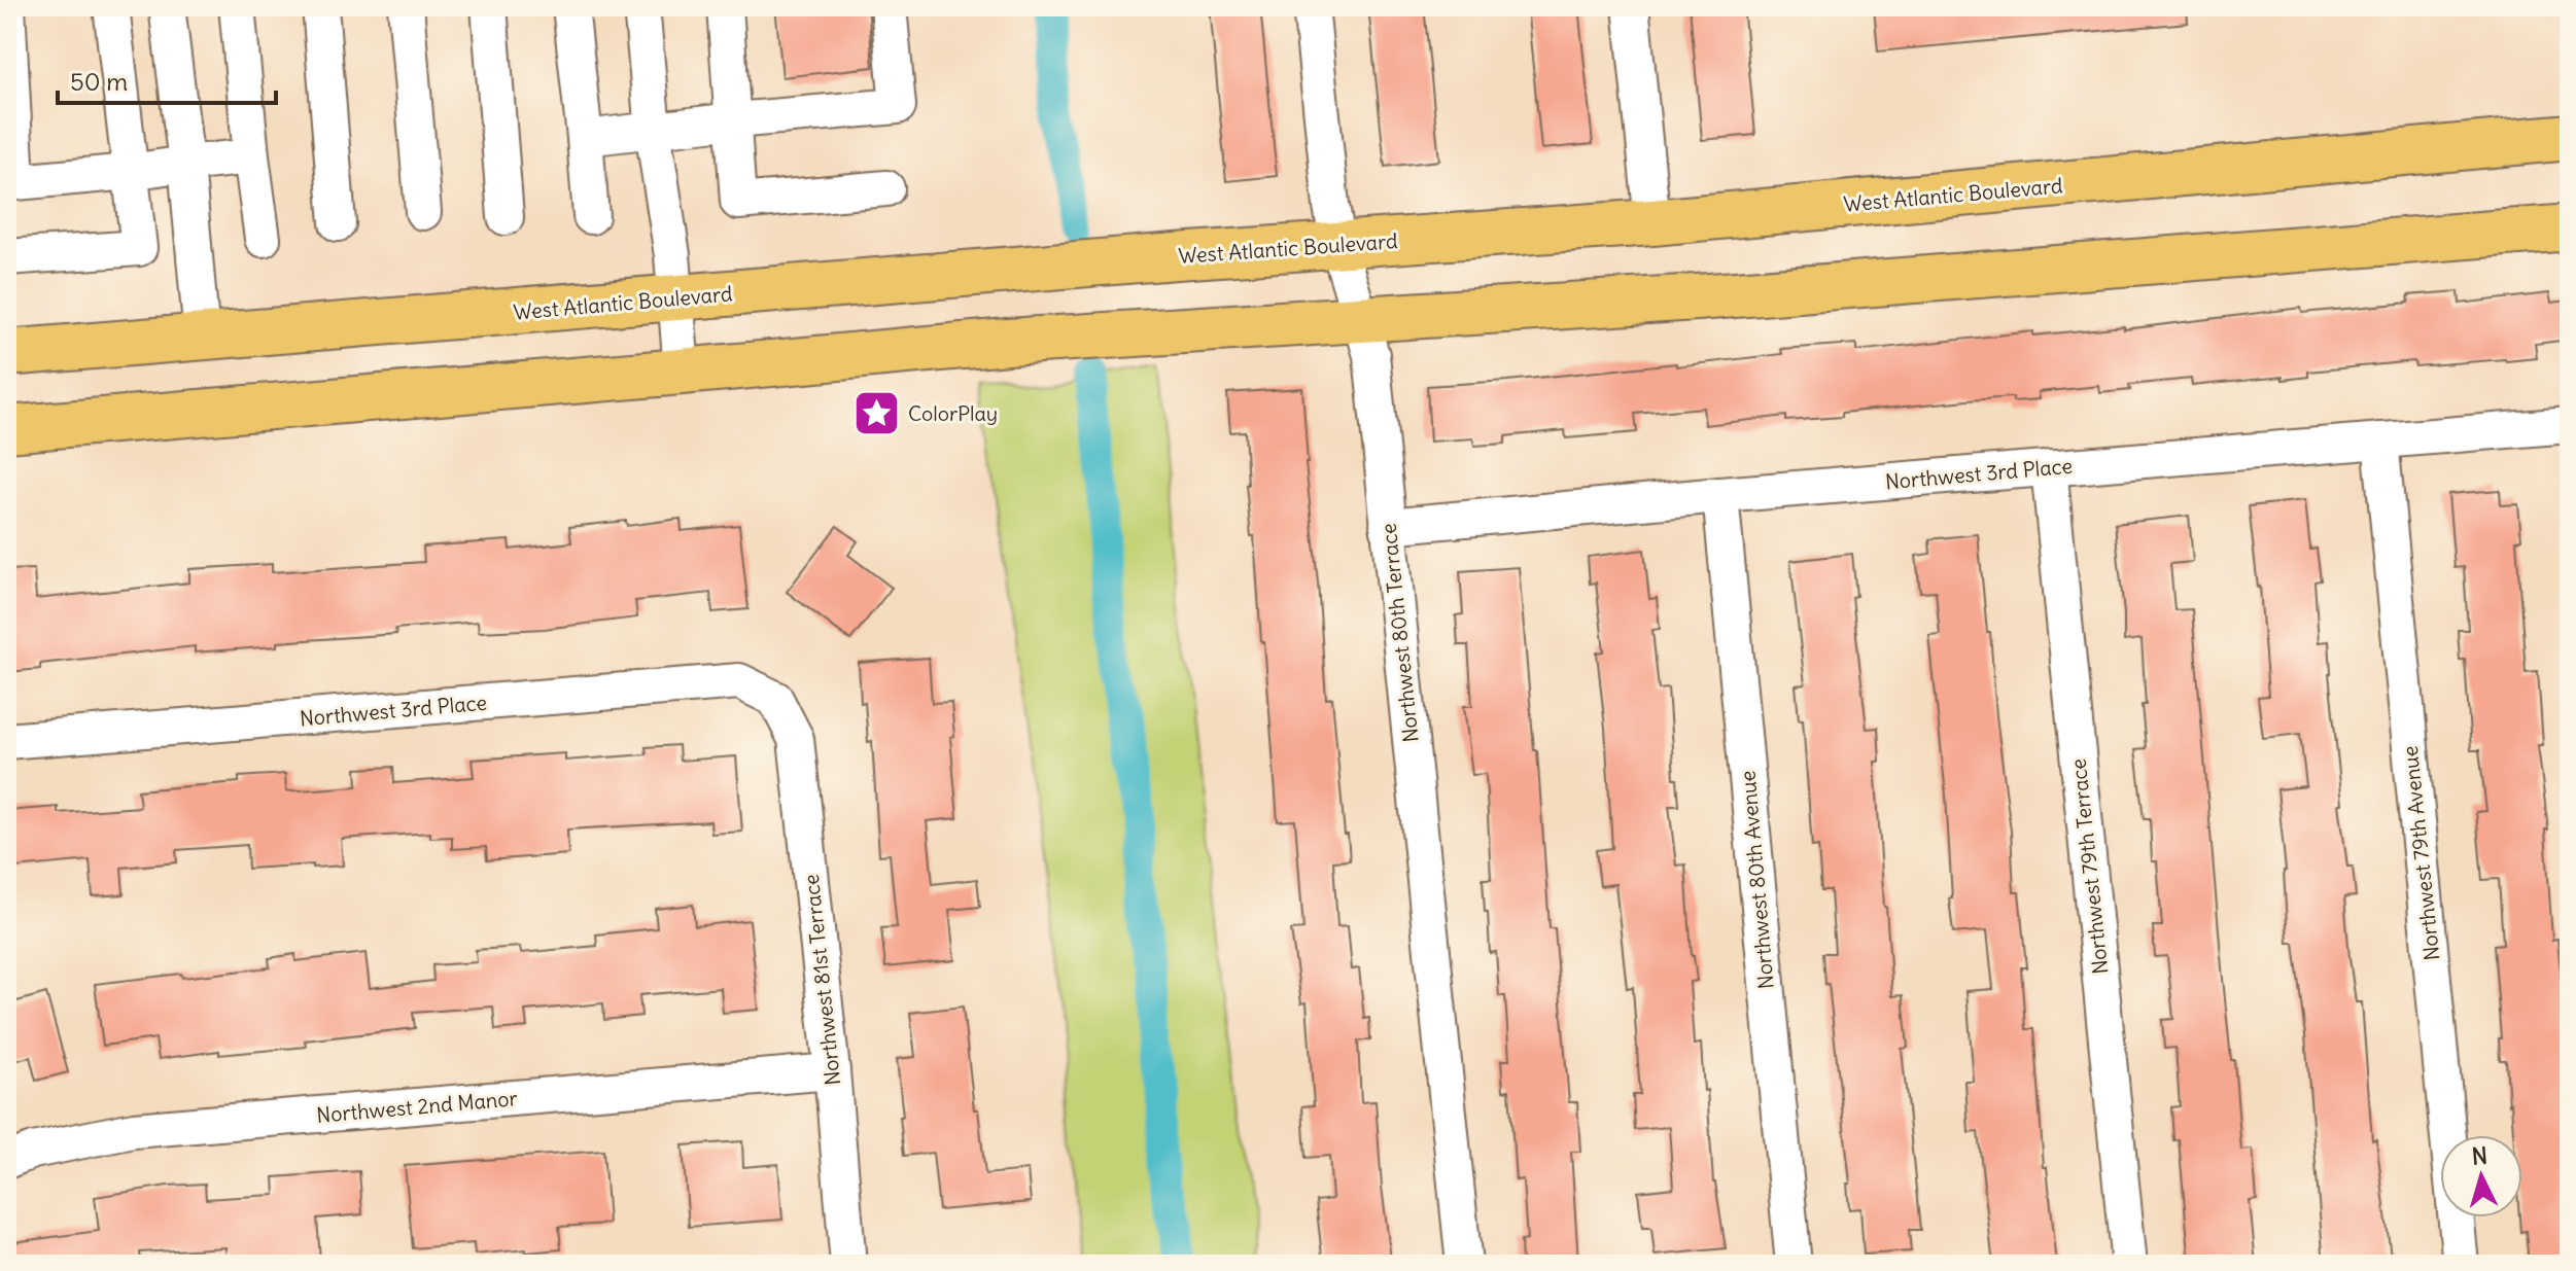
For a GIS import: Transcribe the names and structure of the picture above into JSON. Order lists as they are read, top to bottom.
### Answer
{
  "streets": {
    "main road": ["West Atlantic Boulevard"],
    "street": [
      "Northwest 3rd Place",
      "Northwest 80th Terrace",
      "Northwest 79th Avenue",
      "Northwest 79th Terrace",
      "Northwest 80th Avenue",
      "Northwest 81st Terrace",
      "Northwest 2nd Manor"
    ]
  },
  "crossings": [
    ["West Atlantic Boulevard", "Northwest 80th Terrace"],
    ["Northwest 3rd Place", "Northwest 80th Terrace"],
    ["Northwest 3rd Place", "Northwest 79th Avenue"],
    ["Northwest 3rd Place", "Northwest 79th Terrace"],
    ["Northwest 3rd Place", "Northwest 80th Avenue"],
    ["Northwest 3rd Place", "Northwest 81st Terrace"],
    ["Northwest 81st Terrace", "Northwest 2nd Manor"]
  ],
  "places": {
    "place": ["ColorPlay"]
  },
  "scale_bar": "50 m",
  "north": "top"
}
